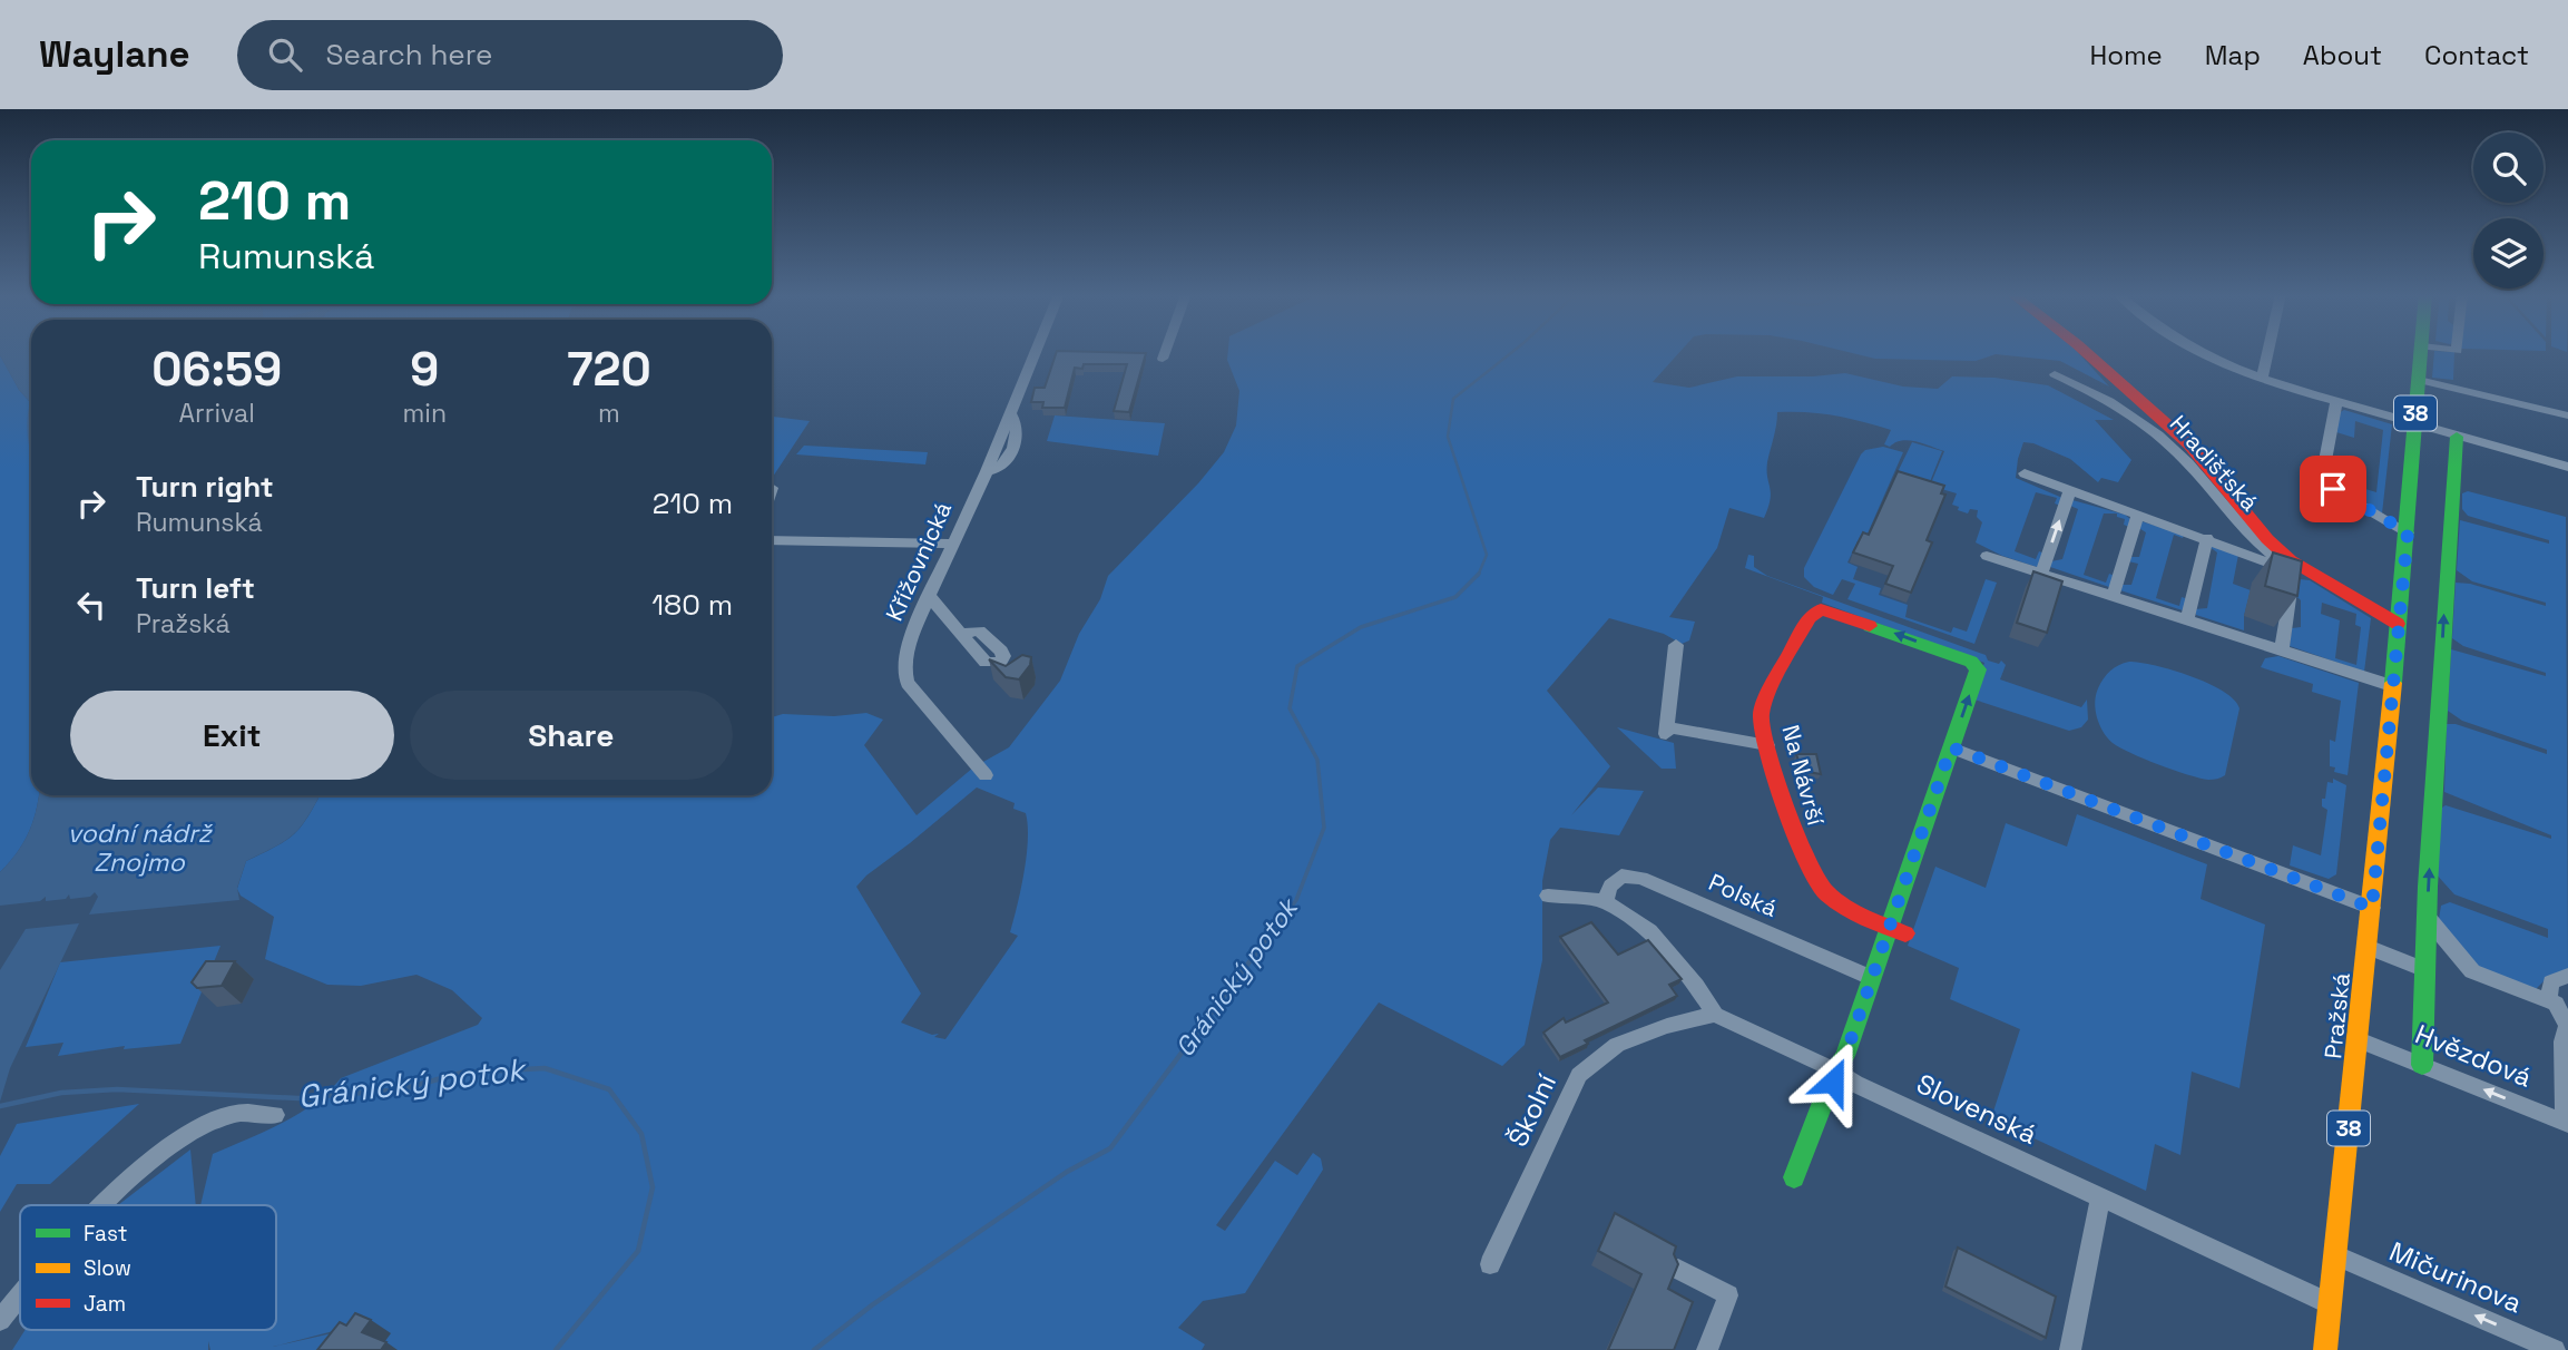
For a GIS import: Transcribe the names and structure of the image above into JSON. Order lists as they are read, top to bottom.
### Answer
{
  "streets": {
    "street": [
      "38",
      "Hradišťská",
      "Křížovnická",
      "Na Návrší",
      "Polská",
      "Pražská",
      "Hvězdová",
      "Slovenská",
      "Školní",
      "Mičurinova"
    ]
  },
  "crossings": [
    ["Hradišťská", "Pražská"],
    ["Pražská", "Hvězdová"],
    ["Pražská", "Slovenská"],
    ["Pražská", "Mičurinova"],
    ["Slovenská", "Školní"]
  ],
  "one_way": ["Mičurinova"],
  "water": ["vodní nádrž Znojmo", "Gránický potok"],
  "legend": ["Fast", "Slow", "Jam"],
  "page": {
    "header": "Waylane",
    "search": "Search here",
    "nav": [
      "Home",
      "Map",
      "About",
      "Contact"
    ],
    "turn": ["210 m", "Rumunská"],
    "eta": [
      "06:59",
      "Arrival",
      "9",
      "min",
      "720",
      "m"
    ],
    "list": [
      {
        "name": "Turn right",
        "note": "Rumunská",
        "value": "210 m"
      },
      {
        "name": "Turn left",
        "note": "Pražská",
        "value": "180 m"
      }
    ],
    "buttons": ["Exit", "Share"]
  }
}
